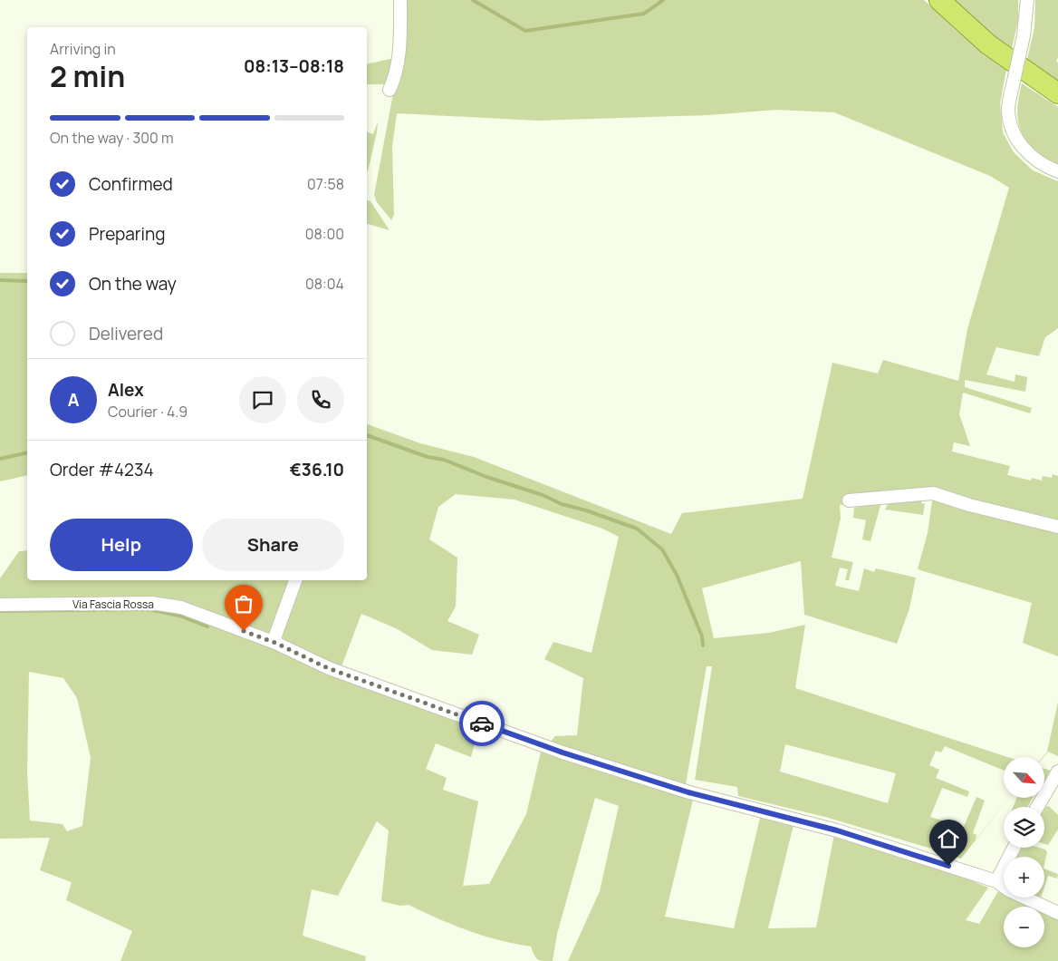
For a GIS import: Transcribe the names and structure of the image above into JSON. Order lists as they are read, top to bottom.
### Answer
{
  "streets": {
    "street": ["Via Fascia Rossa"]
  },
  "north": "bottom right",
  "page": {
    "heading": ["2 min", "Arriving in", "08:13–08:18"],
    "panel": [
      "Alex",
      "Courier · 4.9",
      "Order #4234",
      "€36.10"
    ],
    "bar": "On the way · 300 m",
    "list": [
      ["Confirmed", "07:58"],
      ["Preparing", "08:00"],
      ["On the way", "08:04"],
      "Delivered"
    ],
    "round": "A",
    "buttons": ["Help", "Share"],
    "map_buttons": ["+", "−"]
  }
}
